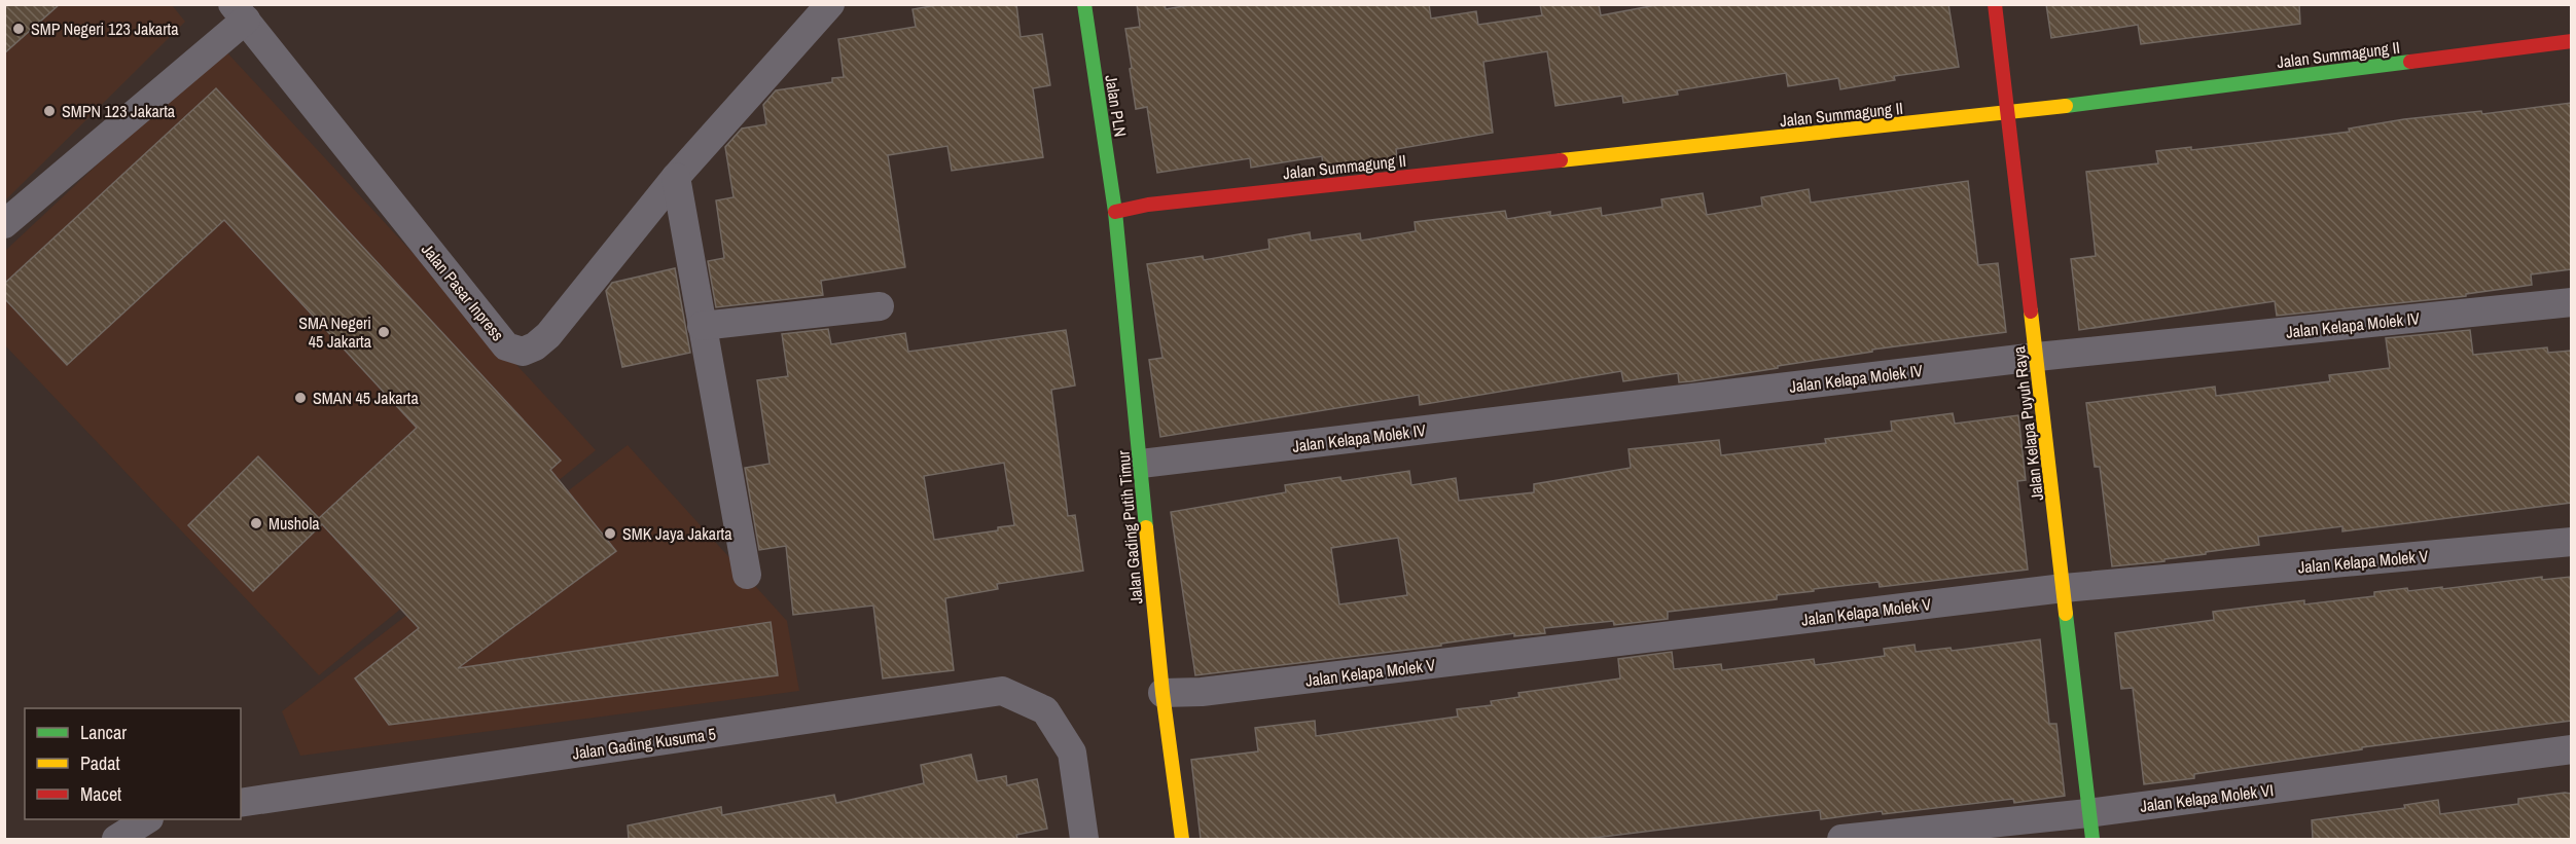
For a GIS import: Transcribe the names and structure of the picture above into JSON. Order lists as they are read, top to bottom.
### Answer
{
  "streets": {
    "street": [
      "Jalan Summagung II",
      "Jalan PLN",
      "Jalan Pasar Inpress",
      "Jalan Kelapa Molek IV",
      "Jalan Kelapa Puyuh Raya",
      "Jalan Gading Putih Timur",
      "Jalan Kelapa Molek V",
      "Jalan Gading Kusuma 5",
      "Jalan Kelapa Molek VI"
    ]
  },
  "crossings": [
    ["Jalan Summagung II", "Jalan PLN"],
    ["Jalan Summagung II", "Jalan Kelapa Puyuh Raya"],
    ["Jalan Summagung II", "Jalan Gading Putih Timur"],
    ["Jalan PLN", "Jalan Gading Putih Timur"],
    ["Jalan Kelapa Molek IV", "Jalan Kelapa Puyuh Raya"],
    ["Jalan Kelapa Molek IV", "Jalan Gading Putih Timur"],
    ["Jalan Kelapa Puyuh Raya", "Jalan Kelapa Molek V"],
    ["Jalan Kelapa Puyuh Raya", "Jalan Kelapa Molek VI"],
    ["Jalan Gading Putih Timur", "Jalan Kelapa Molek V"]
  ],
  "places": [
    "SMP Negeri 123 Jakarta",
    "SMPN 123 Jakarta",
    "SMA Negeri 45 Jakarta",
    "SMAN 45 Jakarta",
    "Mushola",
    "SMK Jaya Jakarta"
  ],
  "legend": ["Lancar", "Padat", "Macet"]
}
